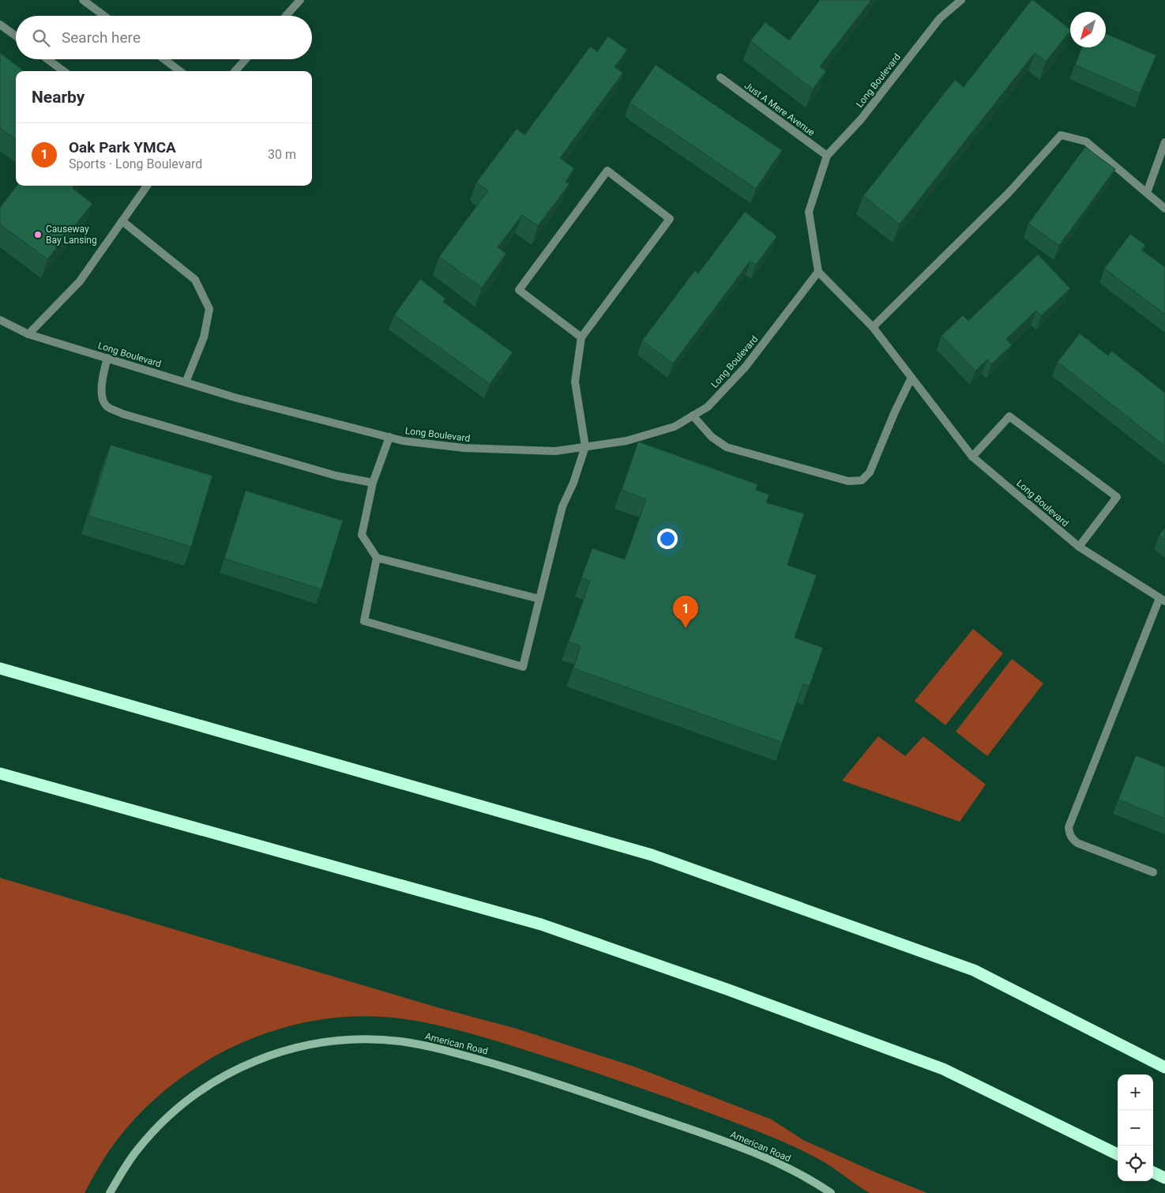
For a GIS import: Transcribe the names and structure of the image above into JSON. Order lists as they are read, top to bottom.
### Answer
{
  "streets": {
    "street": ["Long Boulevard", "Just A Mere Avenue", "American Road"]
  },
  "crossings": [
    ["Long Boulevard", "Just A Mere Avenue"]
  ],
  "places": ["Causeway Bay Lansing"],
  "north": "bottom left",
  "page": {
    "search": "Search here",
    "heading": "Nearby",
    "list": [
      {
        "mark": "1",
        "name": "Oak Park YMCA",
        "note": "Sports · Long Boulevard",
        "value": "30 m"
      }
    ],
    "pins": "1",
    "map_buttons": ["+", "−"]
  }
}
